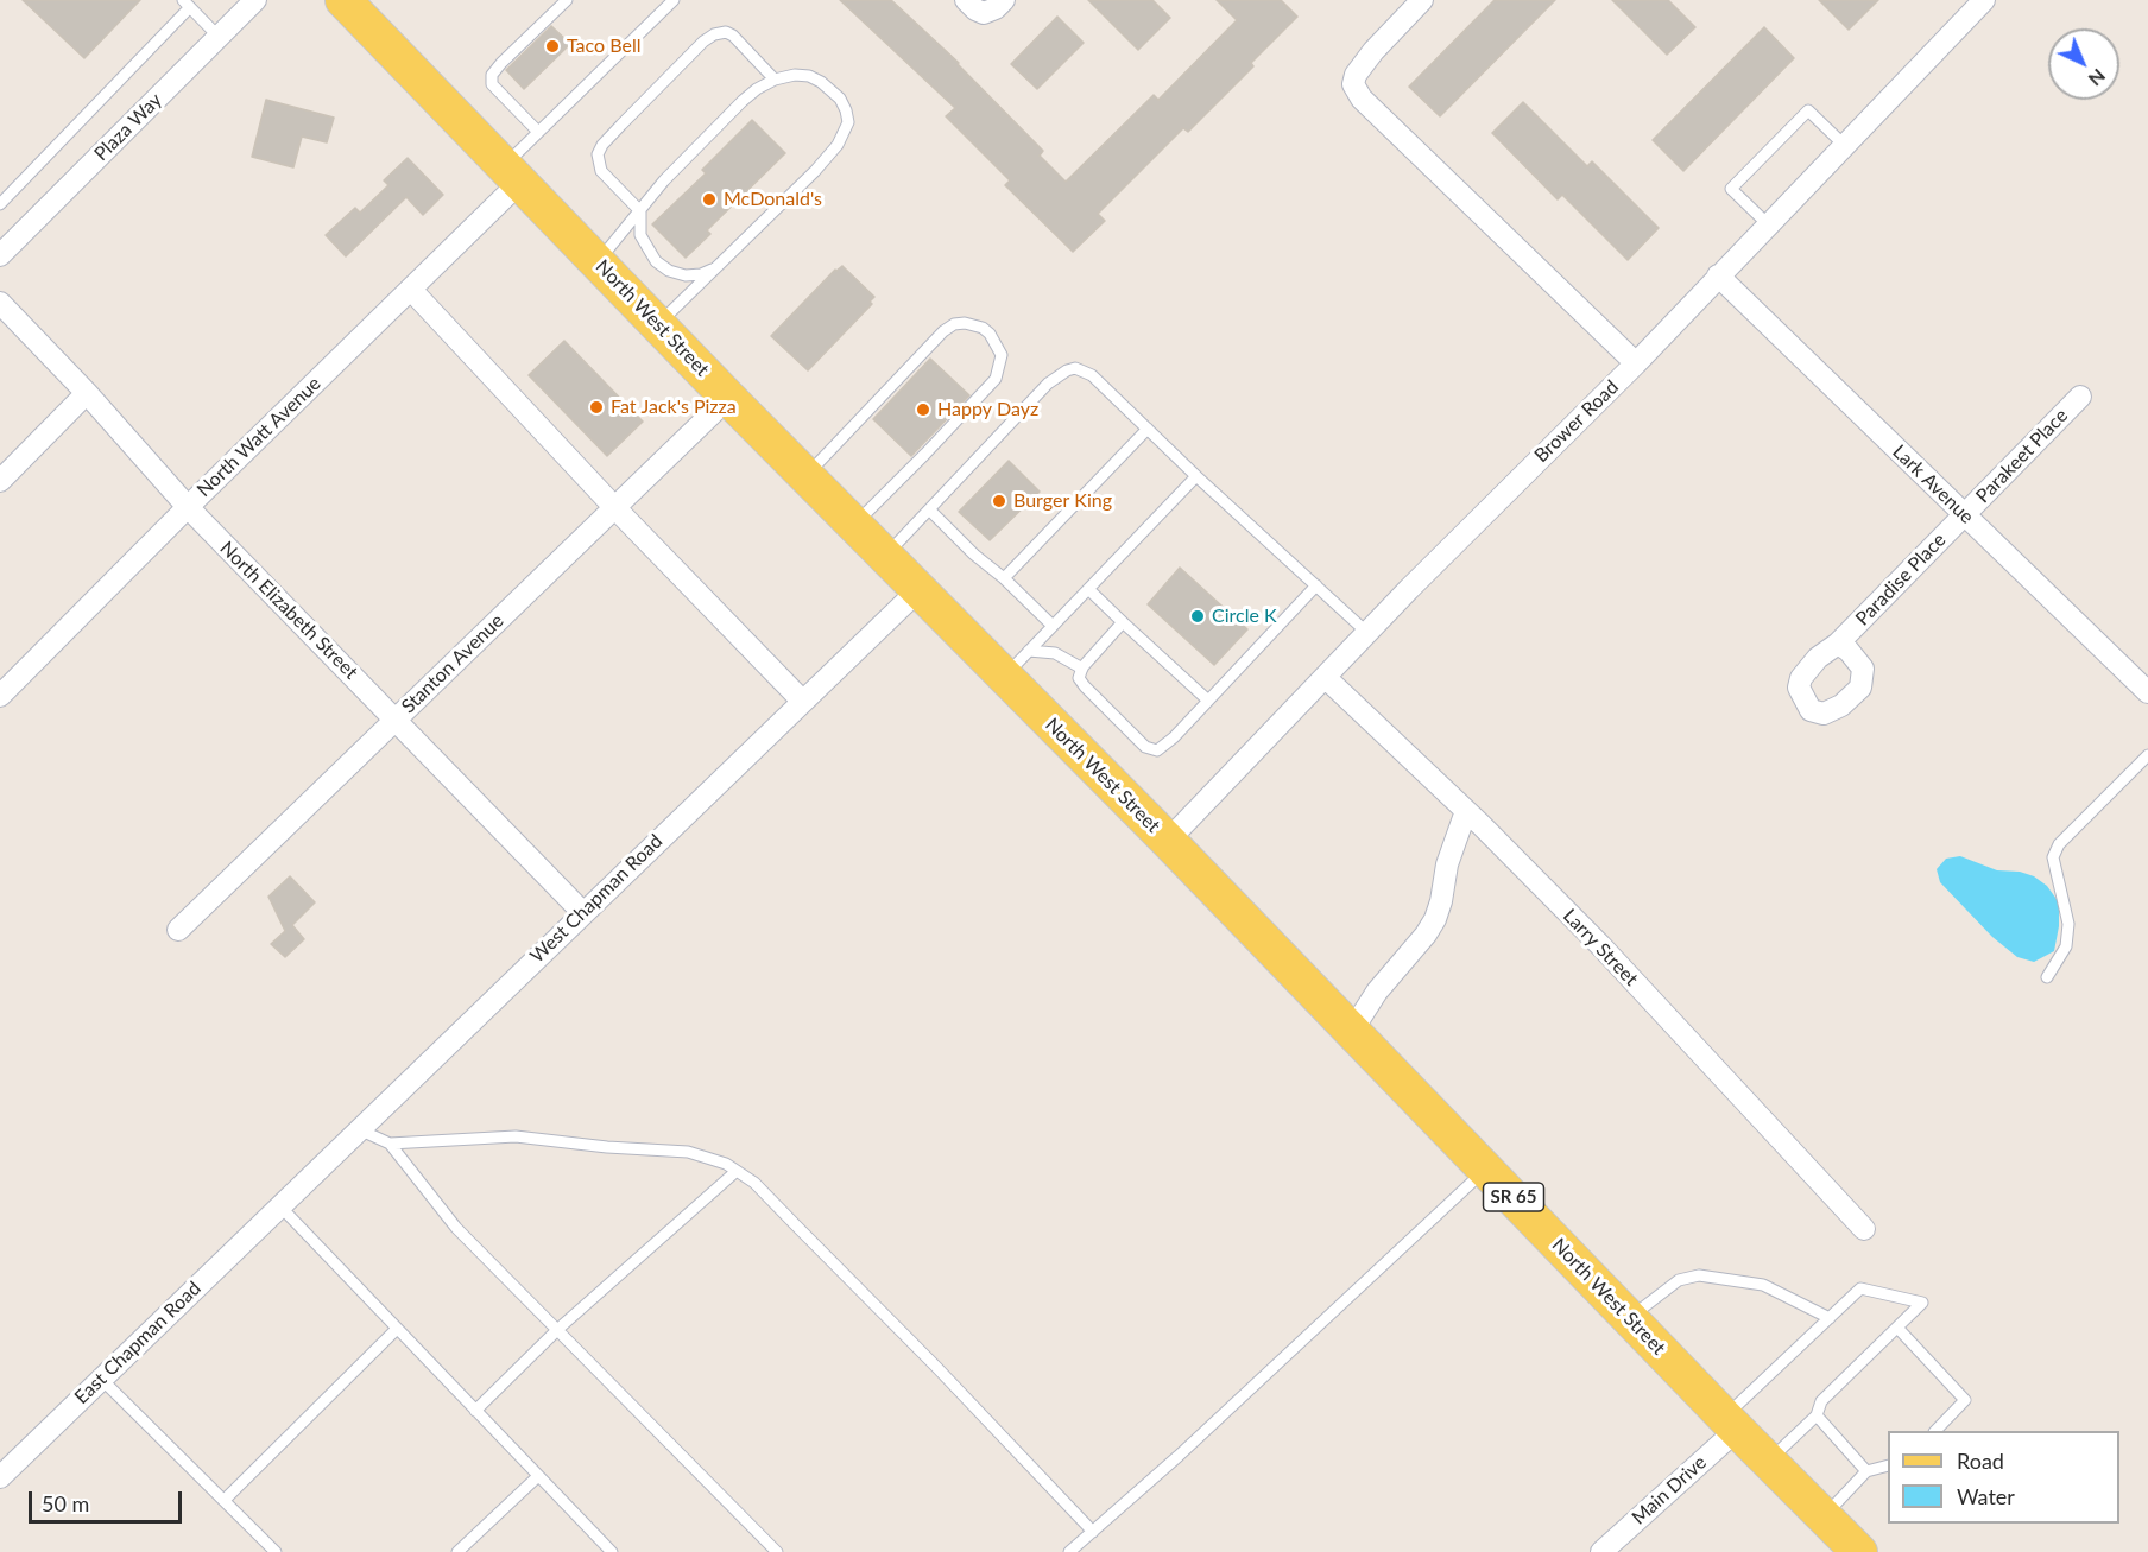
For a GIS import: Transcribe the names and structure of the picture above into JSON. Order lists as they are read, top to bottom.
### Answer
{
  "streets": {
    "main road": ["North West Street", "SR 65"],
    "street": [
      "Plaza Way",
      "Brower Road",
      "North Watt Avenue",
      "Parakeet Place",
      "Lark Avenue",
      "Paradise Place",
      "North Elizabeth Street",
      "Stanton Avenue",
      "West Chapman Road",
      "Larry Street",
      "East Chapman Road",
      "Main Drive"
    ]
  },
  "crossings": [
    ["North West Street", "Brower Road"],
    ["North West Street", "North Watt Avenue"],
    ["North West Street", "Stanton Avenue"],
    ["North West Street", "West Chapman Road"],
    ["North West Street", "Main Drive"],
    ["Brower Road", "Lark Avenue"],
    ["Brower Road", "Larry Street"],
    ["North Watt Avenue", "North Elizabeth Street"],
    ["Parakeet Place", "Lark Avenue"],
    ["Parakeet Place", "Paradise Place"],
    ["Lark Avenue", "Paradise Place"],
    ["North Elizabeth Street", "Stanton Avenue"],
    ["North Elizabeth Street", "West Chapman Road"],
    ["West Chapman Road", "East Chapman Road"]
  ],
  "places": [
    "Taco Bell",
    "McDonald's",
    "Fat Jack's Pizza",
    "Happy Dayz",
    "Burger King",
    "Circle K"
  ],
  "legend": ["Road", "Water"],
  "scale_bar": "50 m",
  "north": "bottom right"
}
